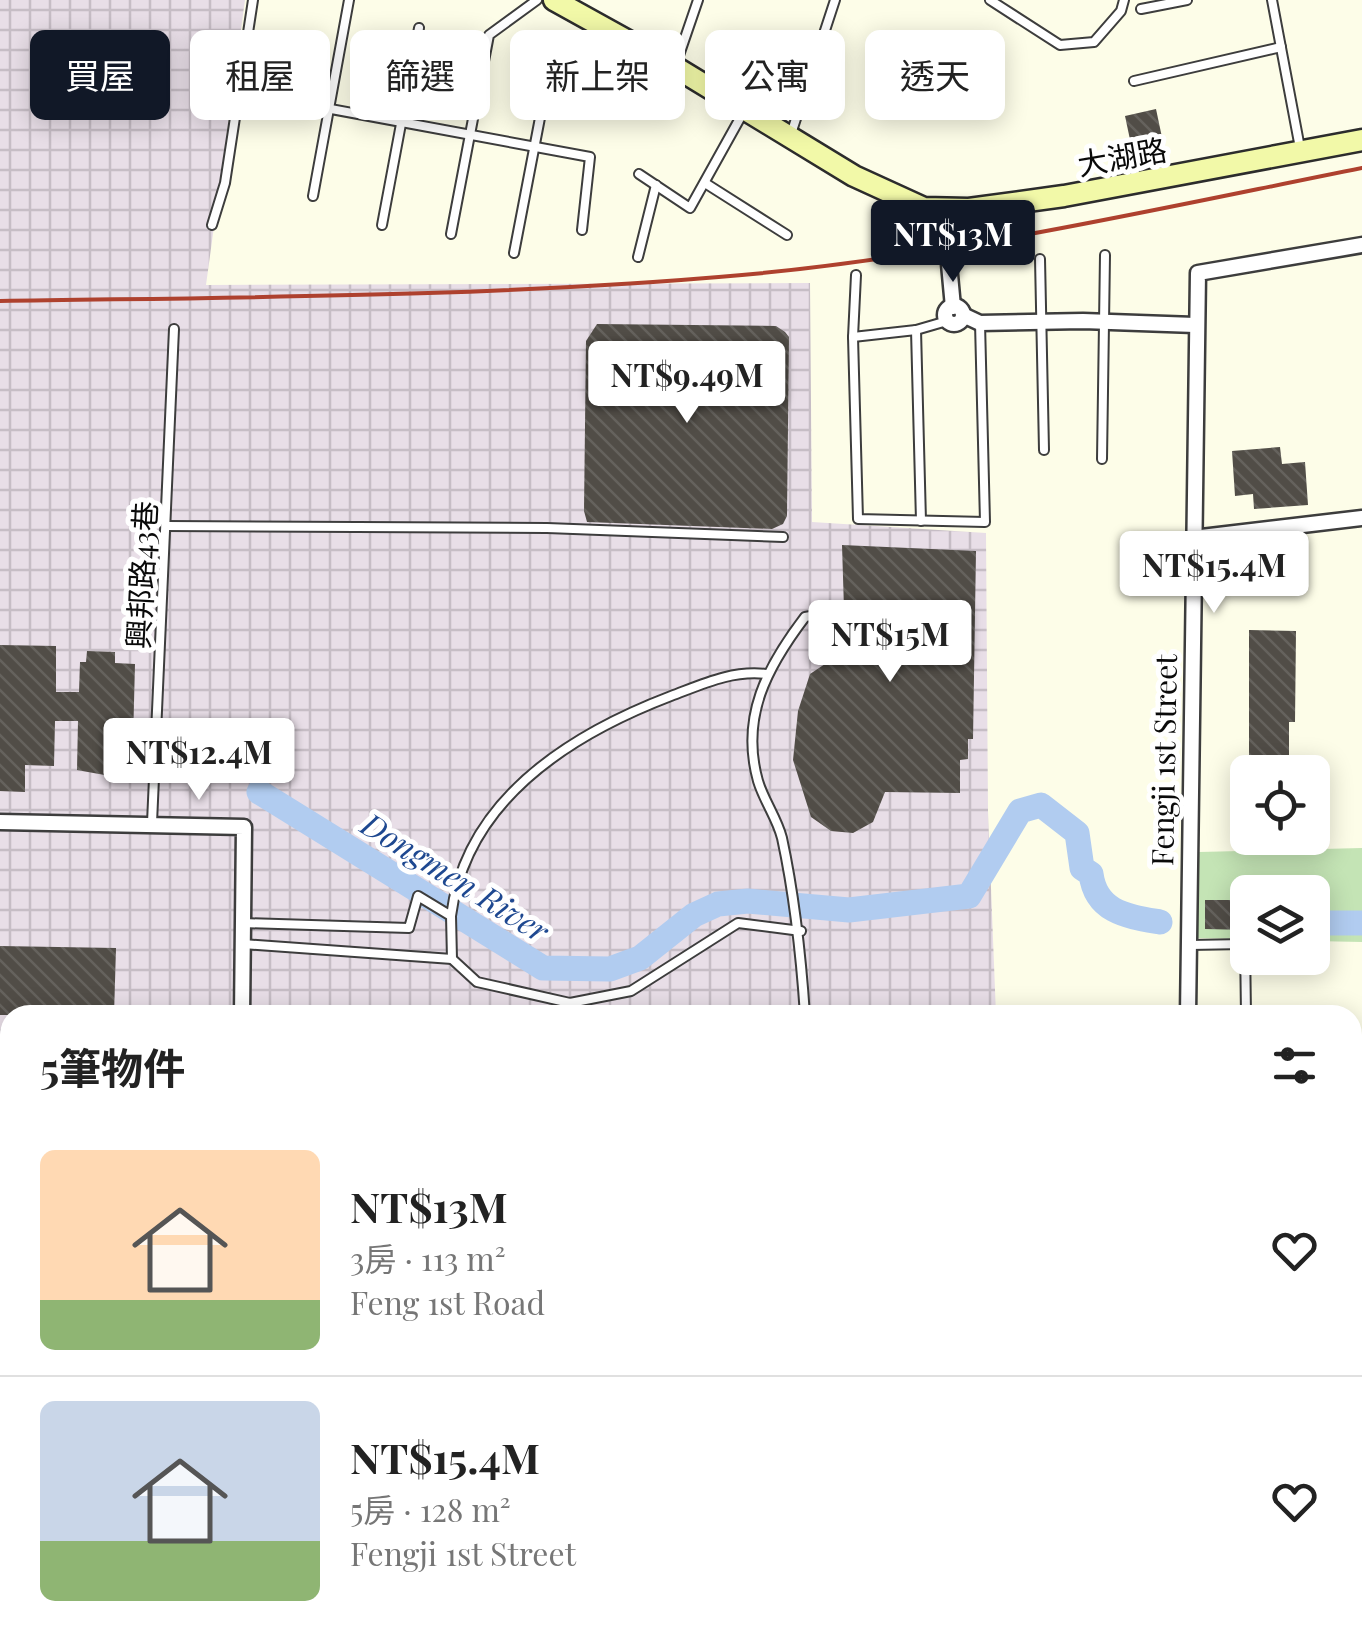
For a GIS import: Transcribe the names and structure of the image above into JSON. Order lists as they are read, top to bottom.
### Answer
{
  "streets": {
    "street": ["大湖路", "Fengji 1st Street"],
    "lane": ["興邦路43巷"]
  },
  "water": ["Dongmen River"],
  "page": {
    "chip": [
      "買屋",
      "租屋",
      "篩選",
      "新上架",
      "公寓",
      "透天"
    ],
    "price": [
      "NT$13M",
      "NT$9.49M",
      "NT$15.4M",
      "NT$15M",
      "NT$12.4M"
    ],
    "heading": "5筆物件",
    "list": [
      {
        "name": "NT$13M",
        "note": "3房 · 113 m² · Feng 1st Road"
      },
      {
        "name": "NT$15.4M",
        "note": "5房 · 128 m² · Fengji 1st Street"
      }
    ]
  }
}
